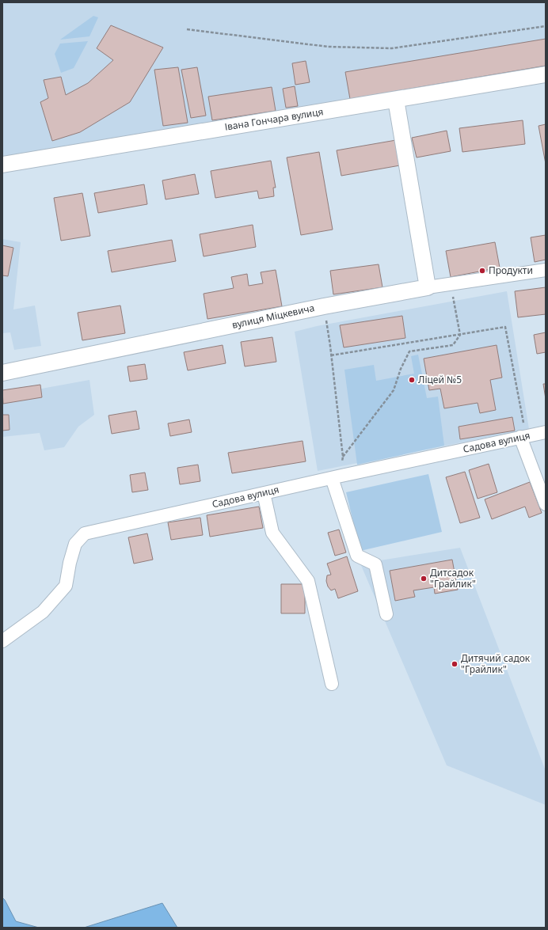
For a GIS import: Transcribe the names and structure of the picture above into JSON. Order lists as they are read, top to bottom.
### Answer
{
  "streets": {
    "street": ["Івана Гончара вулиця", "вулиця Міцкевича", "Садова вулиця"]
  },
  "places": [
    "Продукти",
    "Ліцей №5",
    "Дитсадок \"Грайлик\"",
    "Дитячий садок \"Грайлик\""
  ]
}
